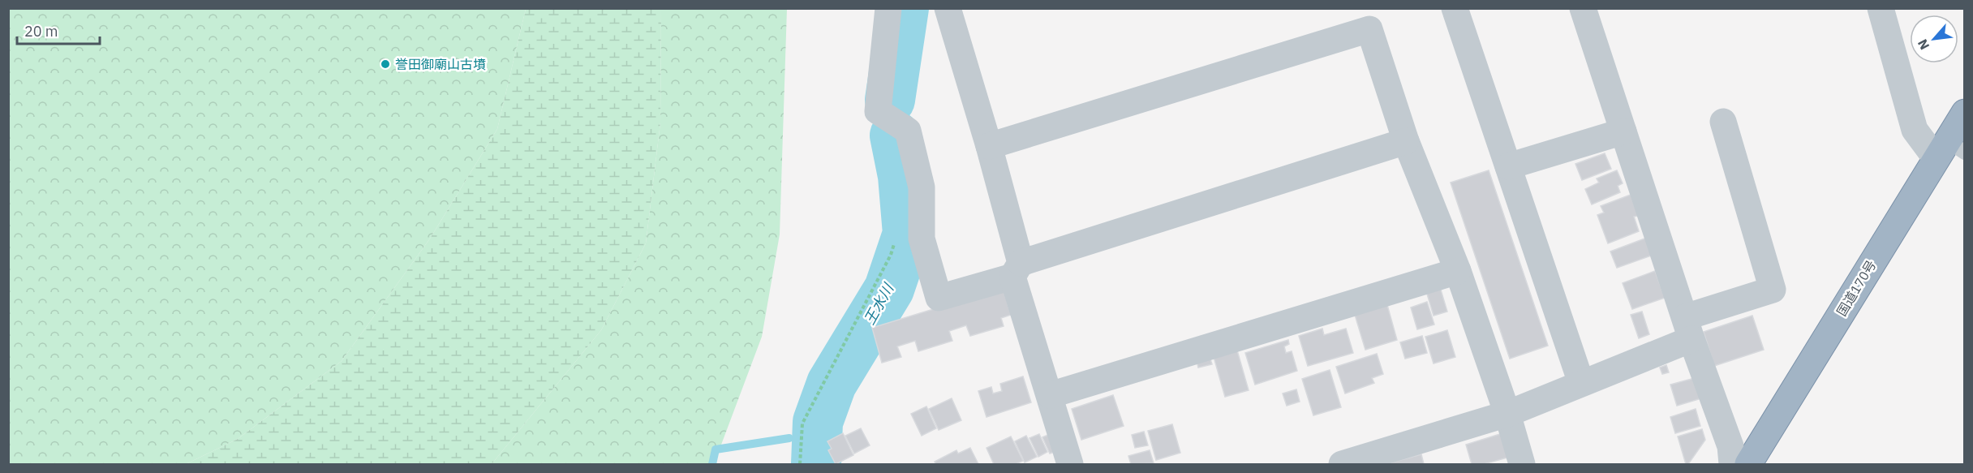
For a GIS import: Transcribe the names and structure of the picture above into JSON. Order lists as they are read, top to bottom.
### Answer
{
  "streets": {
    "highway": ["国道170号"]
  },
  "water": ["王水川"],
  "places": ["誉田御廟山古墳"],
  "scale_bar": "20 m",
  "north": "bottom left"
}
